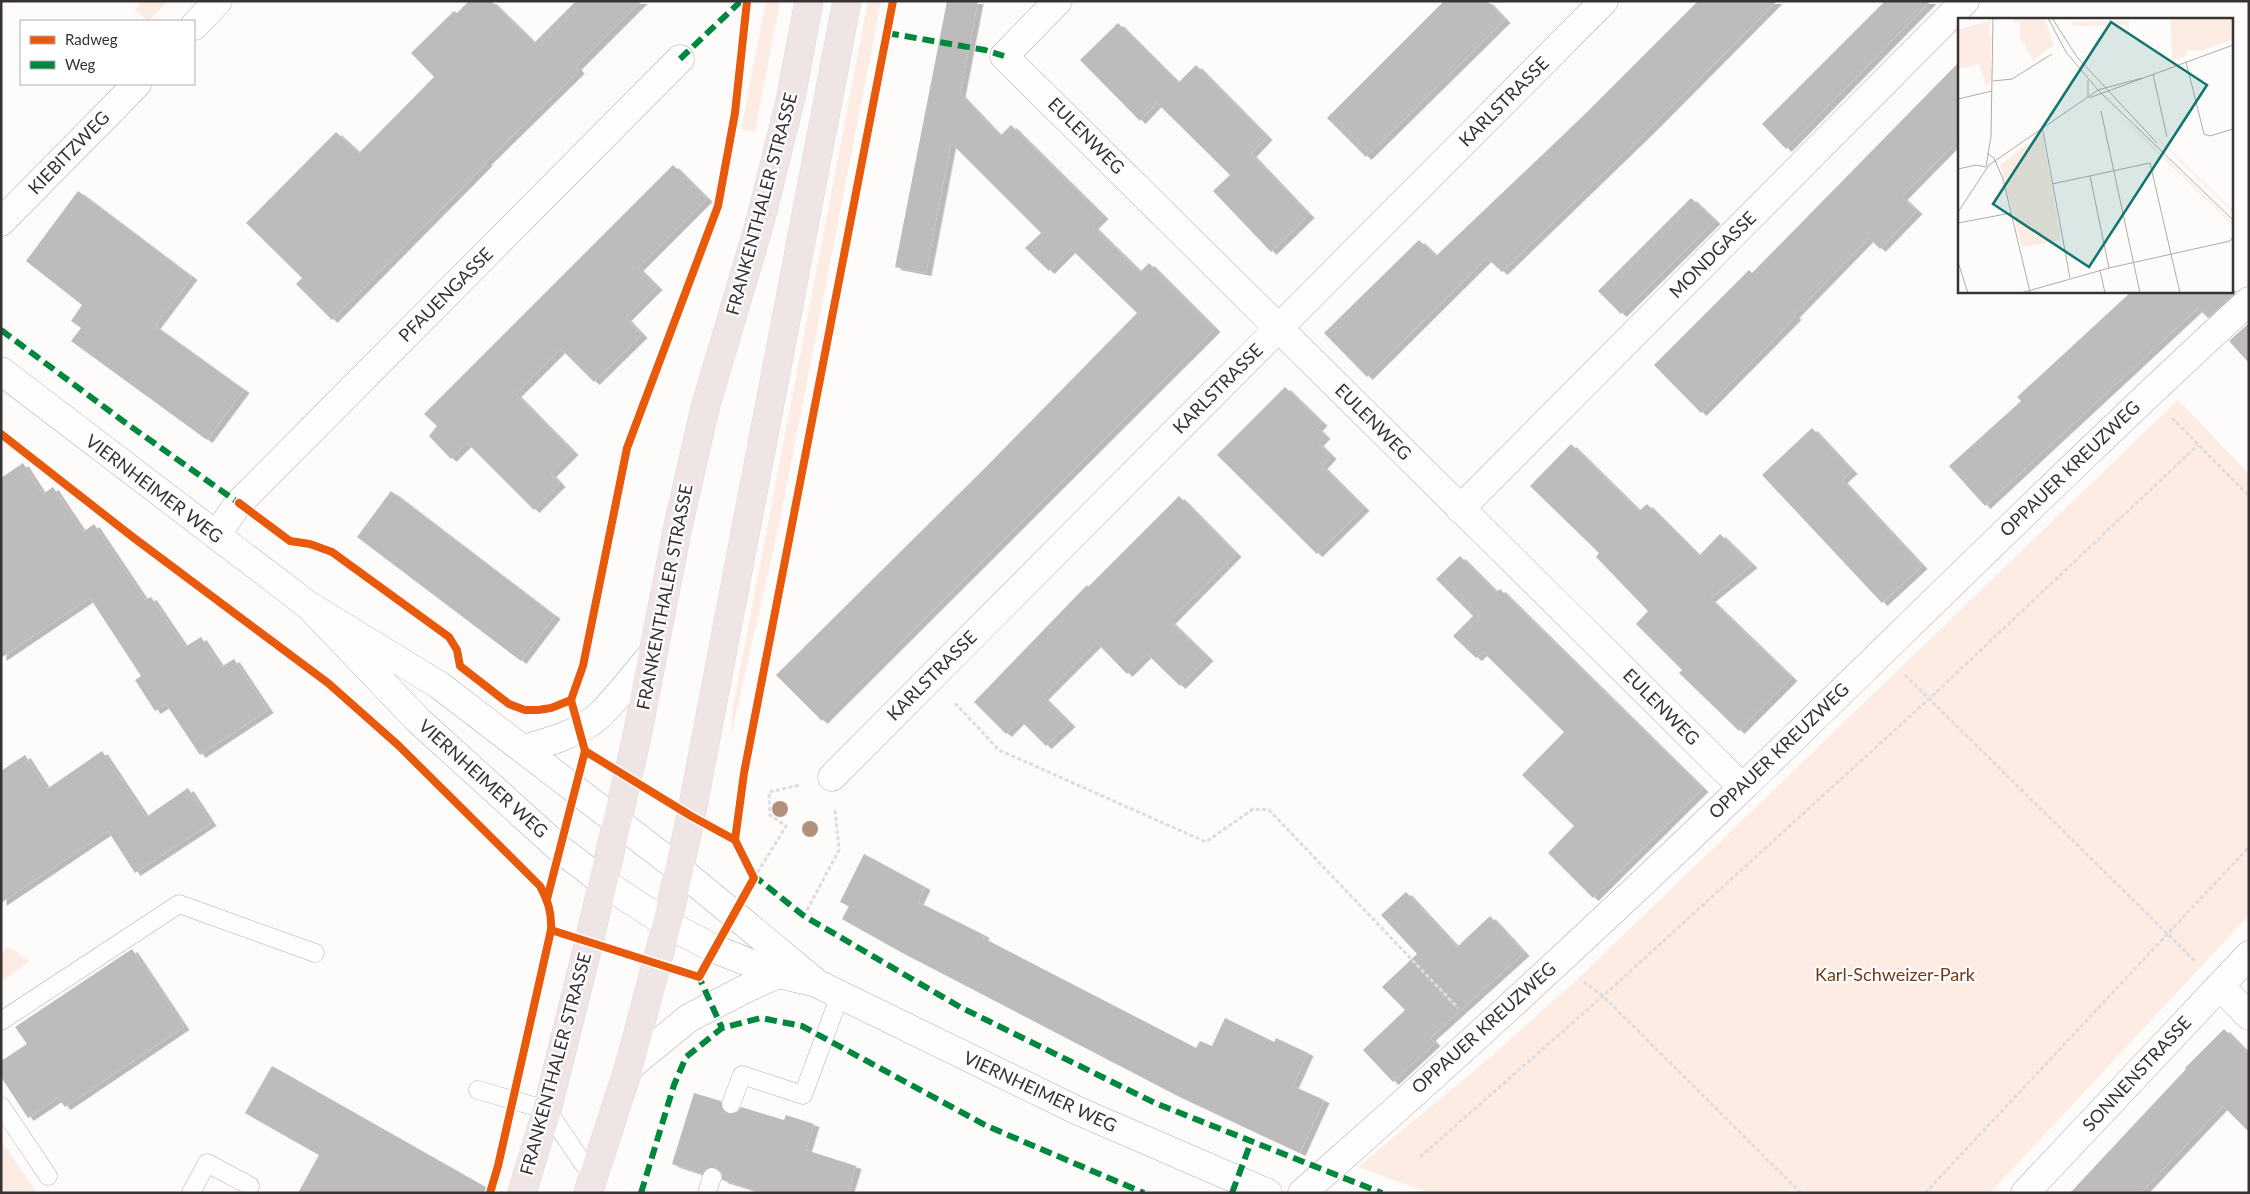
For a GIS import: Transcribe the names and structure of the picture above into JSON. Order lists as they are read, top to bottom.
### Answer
{
  "streets": {
    "main road": ["FRANKENTHALER STRASSE"],
    "street": [
      "KARLSTRASSE",
      "EULENWEG",
      "KIEBITZWEG",
      "MONDGASSE",
      "PFAUENGASSE",
      "OPPAUER KREUZWEG",
      "VIERNHEIMER WEG",
      "SONNENSTRASSE"
    ]
  },
  "crossings": [
    ["KARLSTRASSE", "EULENWEG"],
    ["EULENWEG", "MONDGASSE"],
    ["EULENWEG", "OPPAUER KREUZWEG"],
    ["FRANKENTHALER STRASSE", "VIERNHEIMER WEG"],
    ["PFAUENGASSE", "VIERNHEIMER WEG"]
  ],
  "parks": ["Karl-Schweizer-Park"],
  "legend": ["Radweg", "Weg"]
}
